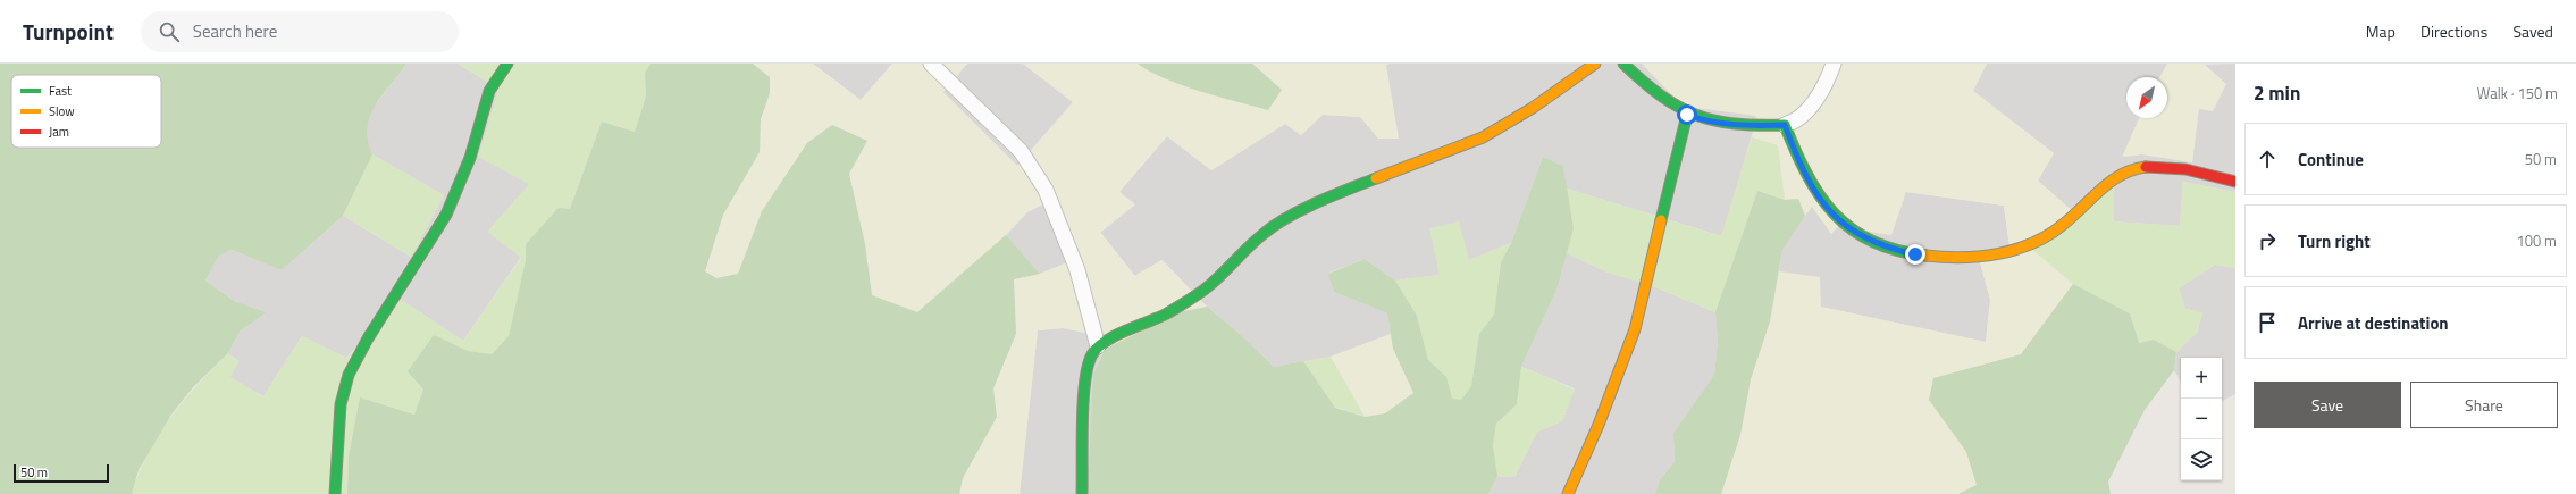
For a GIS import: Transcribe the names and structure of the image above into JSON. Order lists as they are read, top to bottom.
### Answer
{
  "legend": ["Fast", "Slow", "Jam"],
  "scale_bar": "50 m",
  "north": "bottom left",
  "page": {
    "header": "Turnpoint",
    "search": "Search here",
    "nav": ["Map", "Directions", "Saved"],
    "heading": ["2 min", "Walk · 150 m"],
    "list": [
      ["Continue", "50 m"],
      ["Turn right", "100 m"],
      "Arrive at destination"
    ],
    "map_buttons": ["+", "−"],
    "buttons": ["Save", "Share"],
    "scale": "50 m"
  }
}
